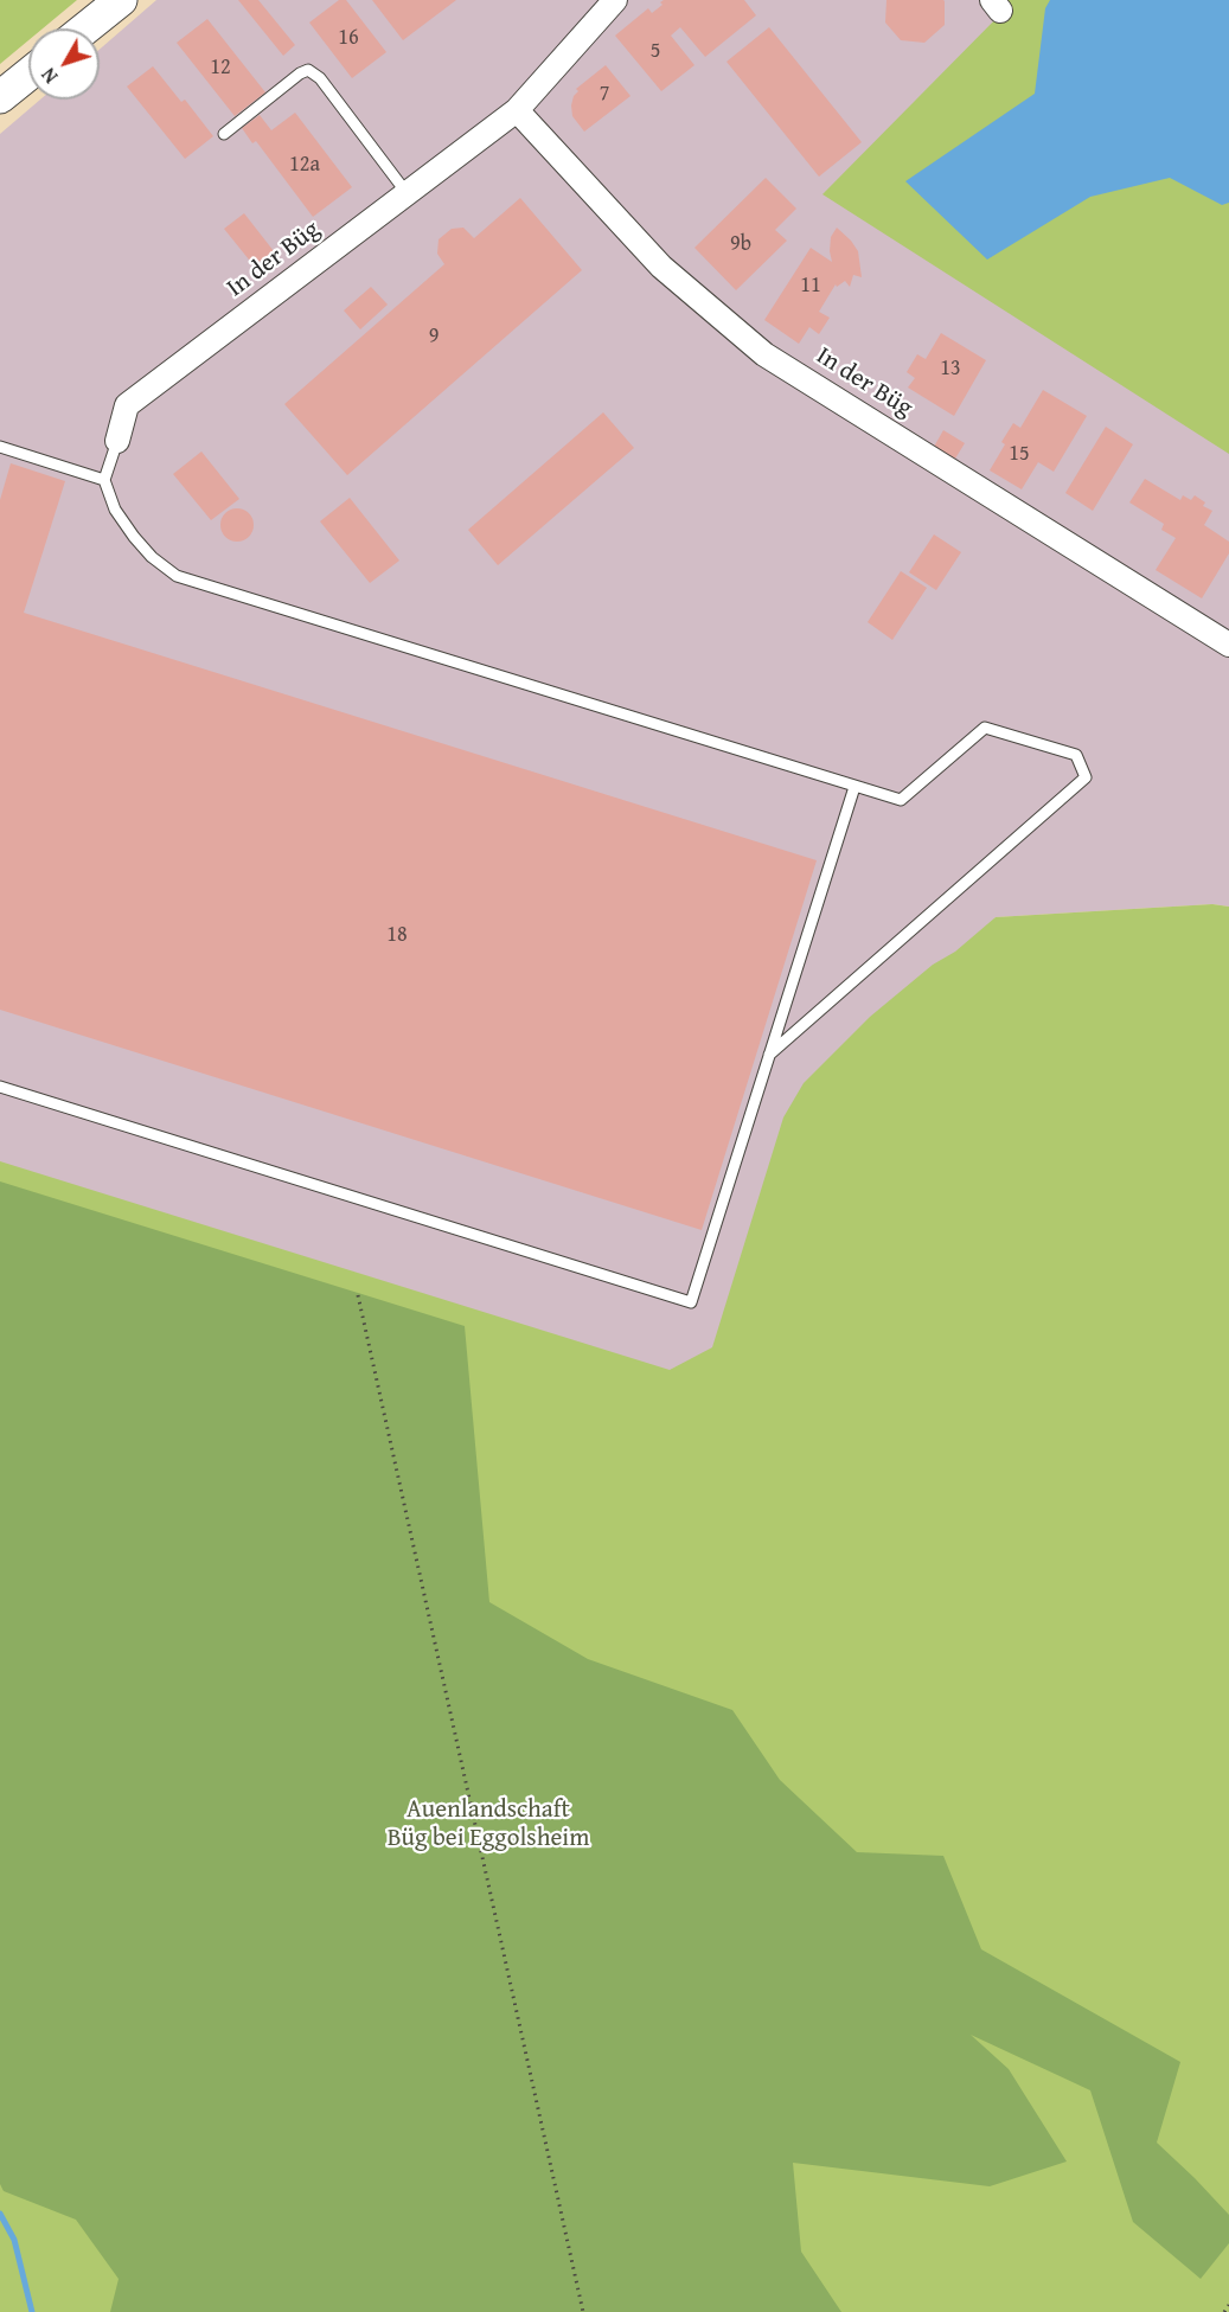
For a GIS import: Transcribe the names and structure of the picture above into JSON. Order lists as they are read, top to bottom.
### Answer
{
  "streets": {
    "street": ["In der Büg"]
  },
  "parks": ["Auenlandschaft Büg bei Eggolsheim"],
  "house_numbers": [
    "16",
    "5",
    "12",
    "7",
    "12a",
    "9b",
    "11",
    "9",
    "13",
    "15",
    "18"
  ],
  "north": "bottom left"
}
